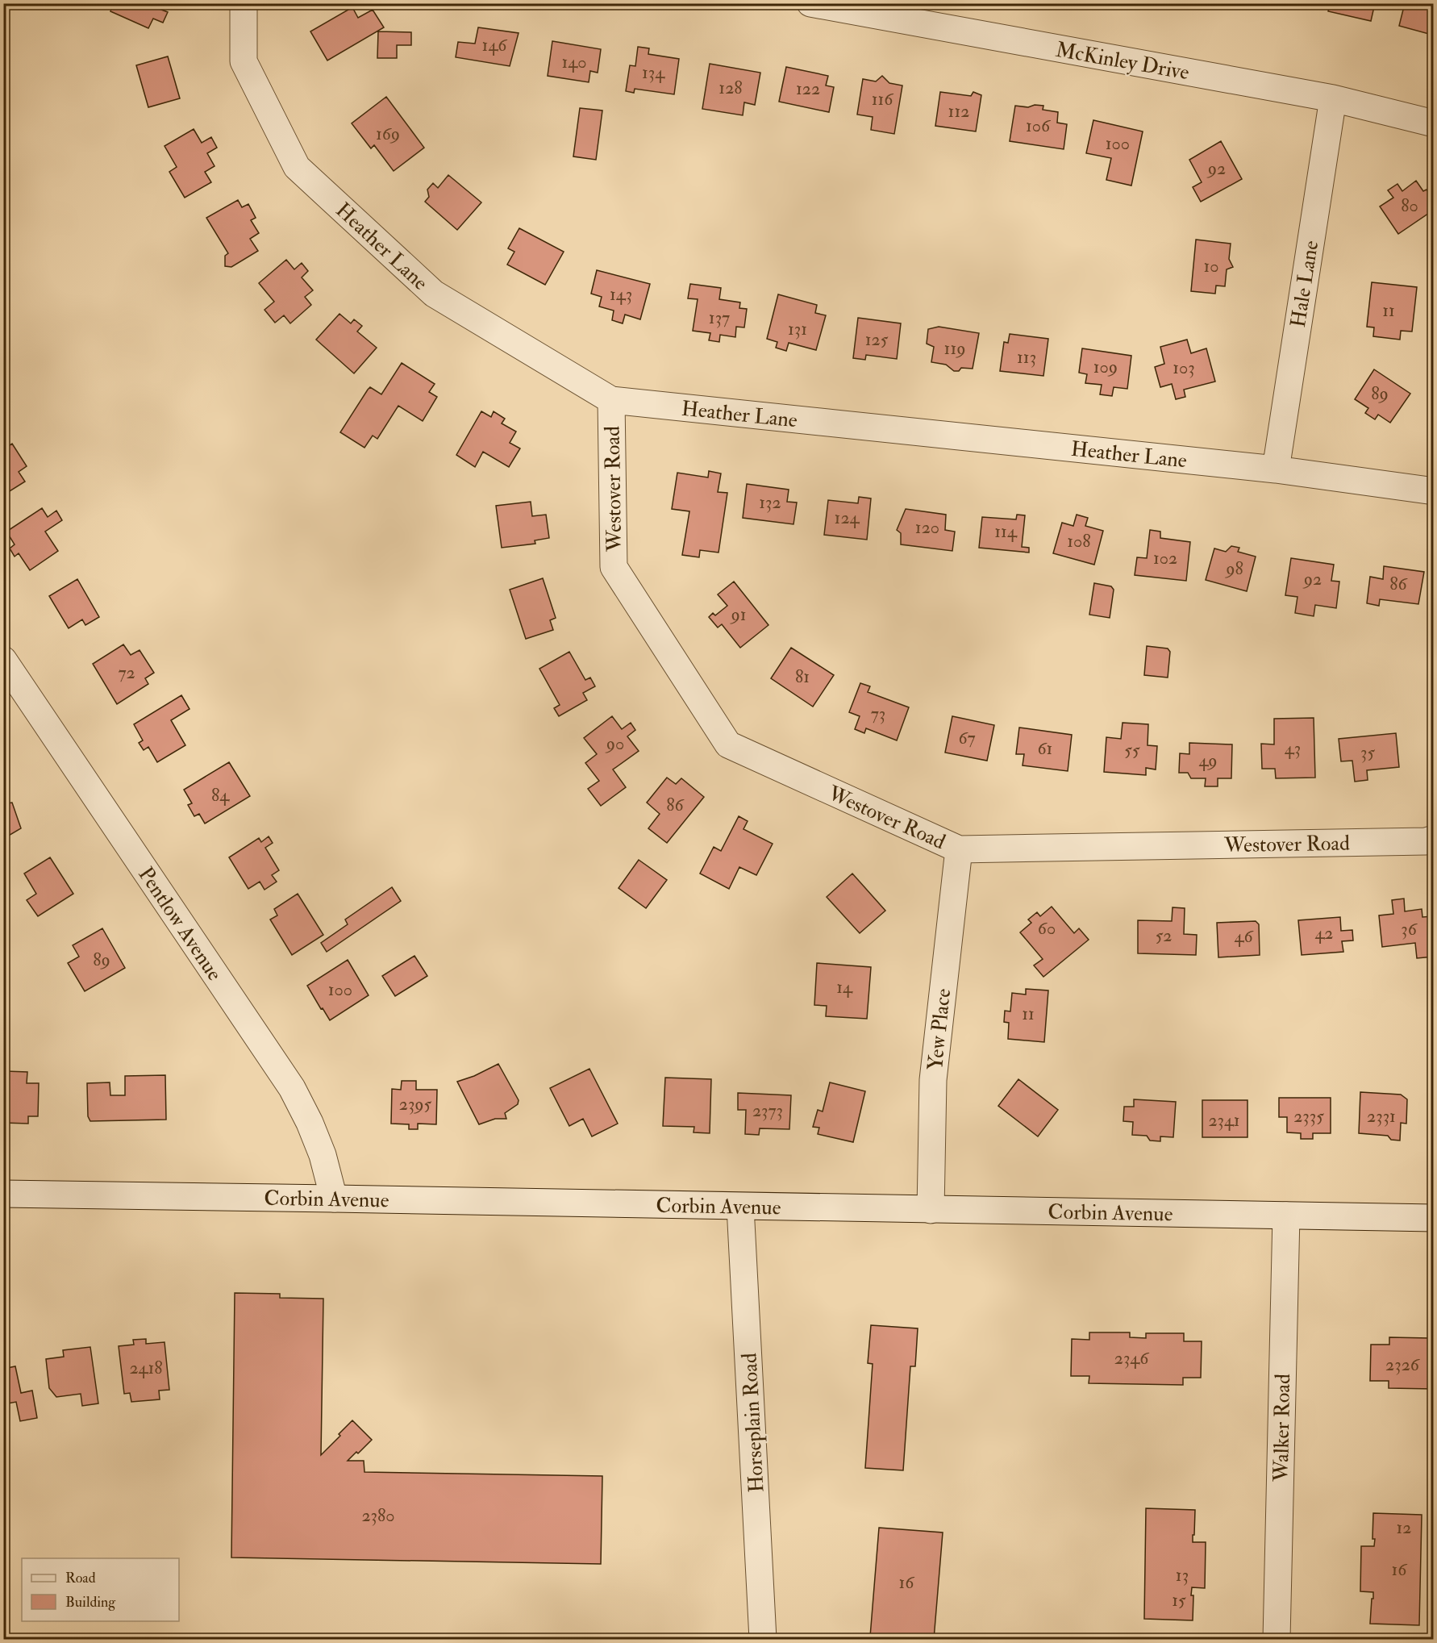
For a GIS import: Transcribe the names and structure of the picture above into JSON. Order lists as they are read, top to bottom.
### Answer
{
  "streets": {
    "street": [
      "McKinley Drive",
      "Heather Lane",
      "Hale Lane",
      "Westover Road",
      "Pentlow Avenue",
      "Yew Place",
      "Corbin Avenue",
      "Horseplain Road",
      "Walker Road"
    ]
  },
  "crossings": [
    ["McKinley Drive", "Hale Lane"],
    ["Heather Lane", "Hale Lane"],
    ["Heather Lane", "Westover Road"],
    ["Westover Road", "Yew Place"],
    ["Pentlow Avenue", "Corbin Avenue"],
    ["Yew Place", "Corbin Avenue"],
    ["Corbin Avenue", "Horseplain Road"],
    ["Corbin Avenue", "Walker Road"]
  ],
  "house_numbers": [
    "146",
    "140",
    "134",
    "128",
    "122",
    "116",
    "112",
    "106",
    "169",
    "100",
    "92",
    "80",
    "10",
    "143",
    "11",
    "137",
    "131",
    "125",
    "119",
    "113",
    "109",
    "103",
    "89",
    "132",
    "124",
    "120",
    "114",
    "108",
    "102",
    "98",
    "92",
    "86",
    "91",
    "72",
    "81",
    "73",
    "67",
    "90",
    "61",
    "43",
    "55",
    "35",
    "49",
    "84",
    "86",
    "60",
    "36",
    "42",
    "52",
    "46",
    "89",
    "14",
    "100",
    "11",
    "2395",
    "2373",
    "2335",
    "2331",
    "2341",
    "2346",
    "2326",
    "2418",
    "2380",
    "12",
    "16",
    "13",
    "16",
    "15"
  ],
  "legend": ["Road", "Building"]
}
